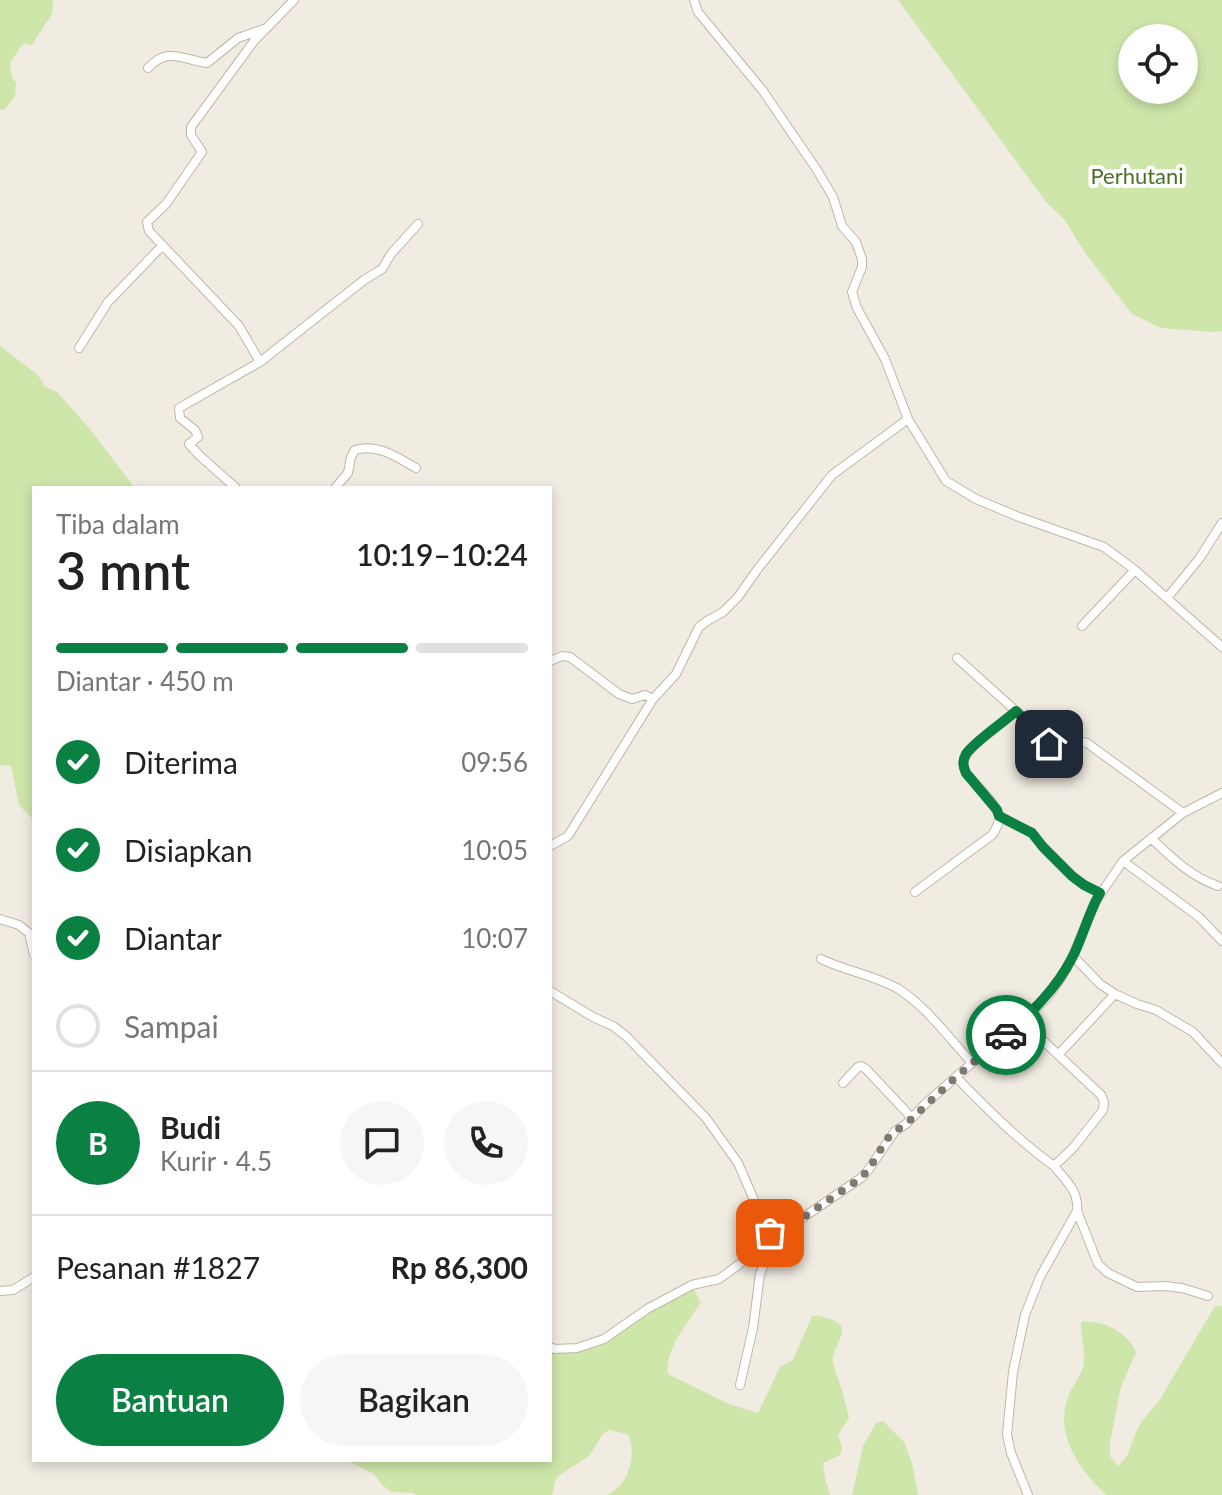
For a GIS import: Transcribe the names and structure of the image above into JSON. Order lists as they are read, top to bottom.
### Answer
{
  "parks": ["Perhutani"],
  "page": {
    "heading": ["3 mnt", "Tiba dalam", "10:19–10:24"],
    "panel": [
      "Budi",
      "Kurir · 4.5",
      "Pesanan #1827",
      "Rp 86,300"
    ],
    "bar": "Diantar · 450 m",
    "list": [
      ["Diterima", "09:56"],
      ["Disiapkan", "10:05"],
      ["Diantar", "10:07"],
      "Sampai"
    ],
    "round": "B",
    "buttons": ["Bantuan", "Bagikan"]
  }
}
